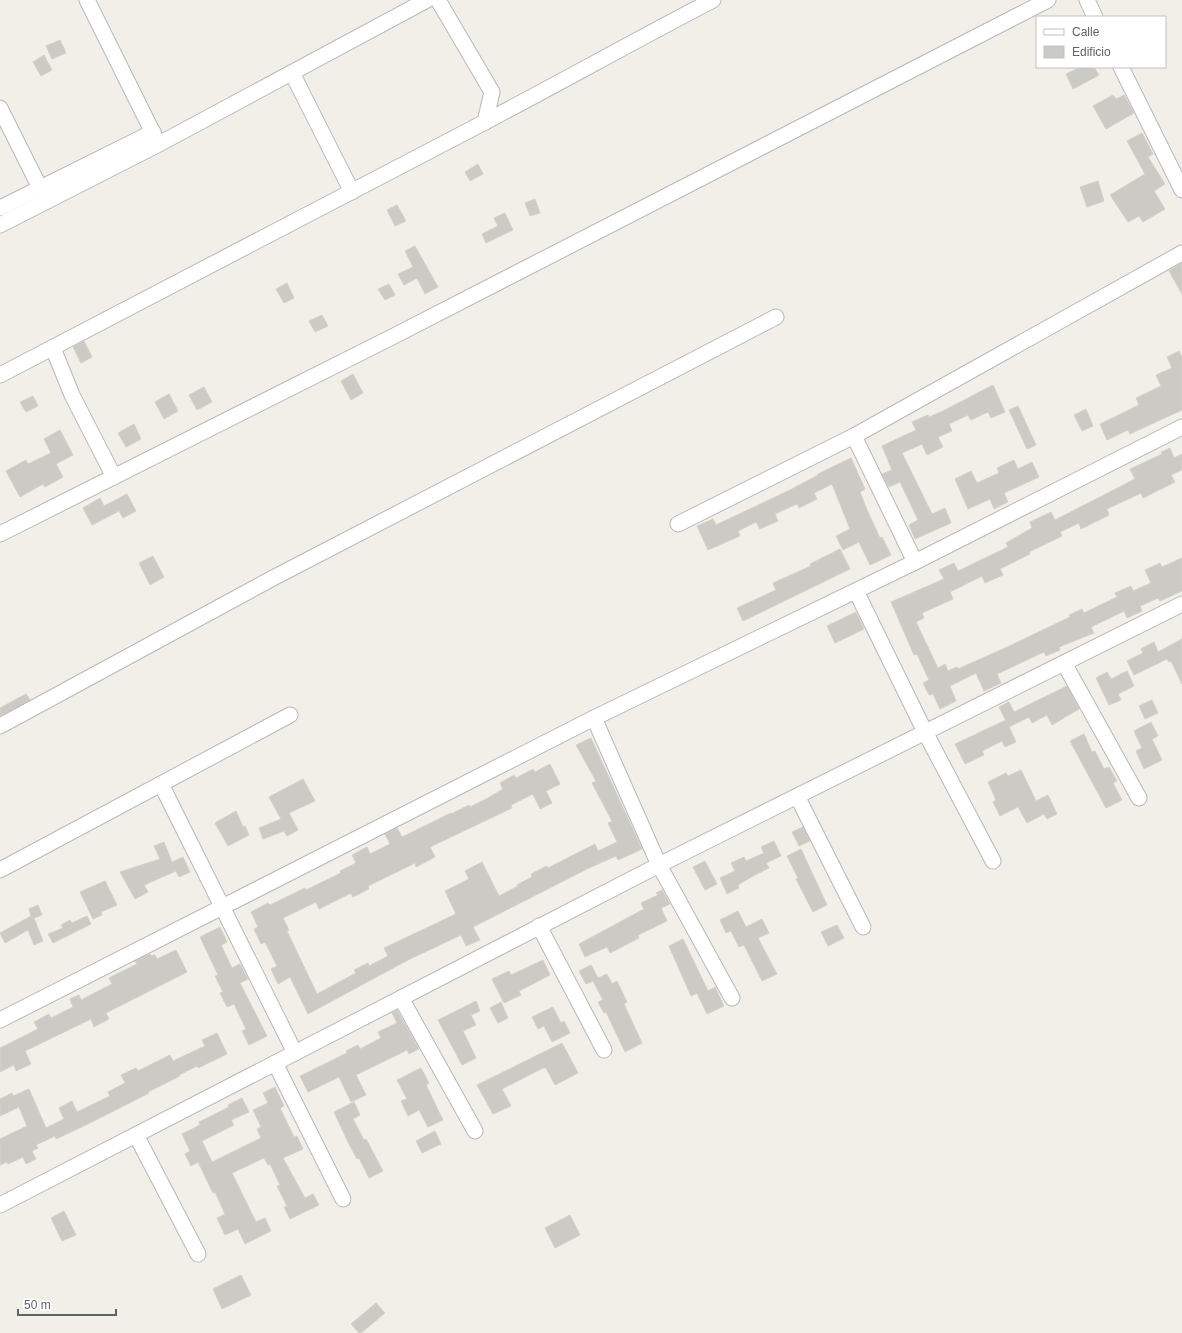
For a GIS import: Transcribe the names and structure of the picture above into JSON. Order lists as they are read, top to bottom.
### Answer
{
  "legend": ["Calle", "Edificio"],
  "scale_bar": "50 m"
}
